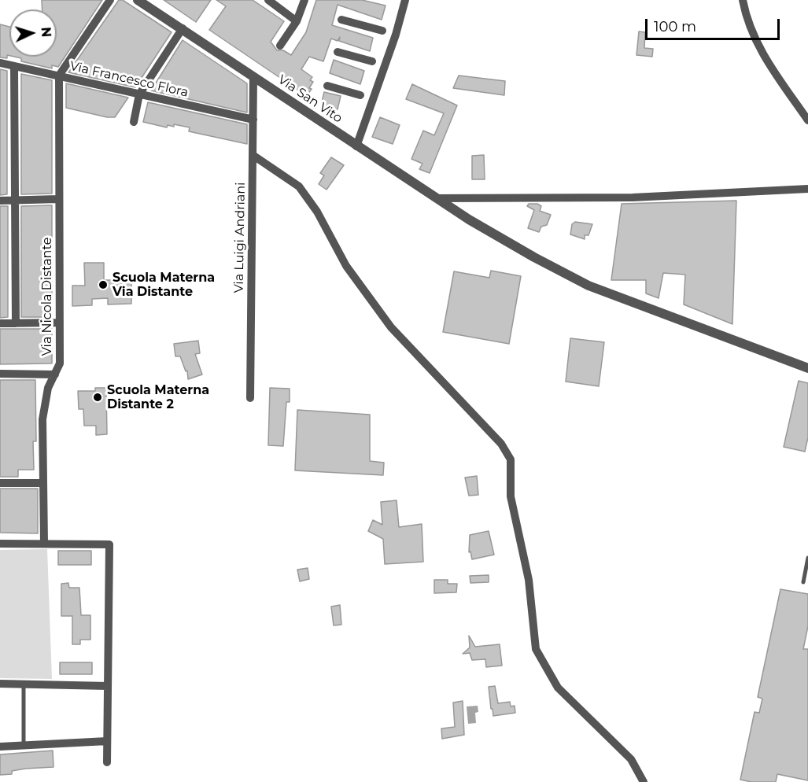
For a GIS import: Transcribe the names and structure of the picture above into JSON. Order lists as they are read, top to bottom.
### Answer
{
  "streets": {
    "street": [
      "Via Francesco Flora",
      "Via San Vito",
      "Via Luigi Andriani",
      "Via Nicola Distante"
    ]
  },
  "crossings": [
    ["Via Francesco Flora", "Via Luigi Andriani"],
    ["Via Francesco Flora", "Via Nicola Distante"],
    ["Via San Vito", "Via Luigi Andriani"]
  ],
  "places": ["Scuola Materna Via Distante", "Scuola Materna Distante 2"],
  "scale_bar": "100 m",
  "north": "right"
}
